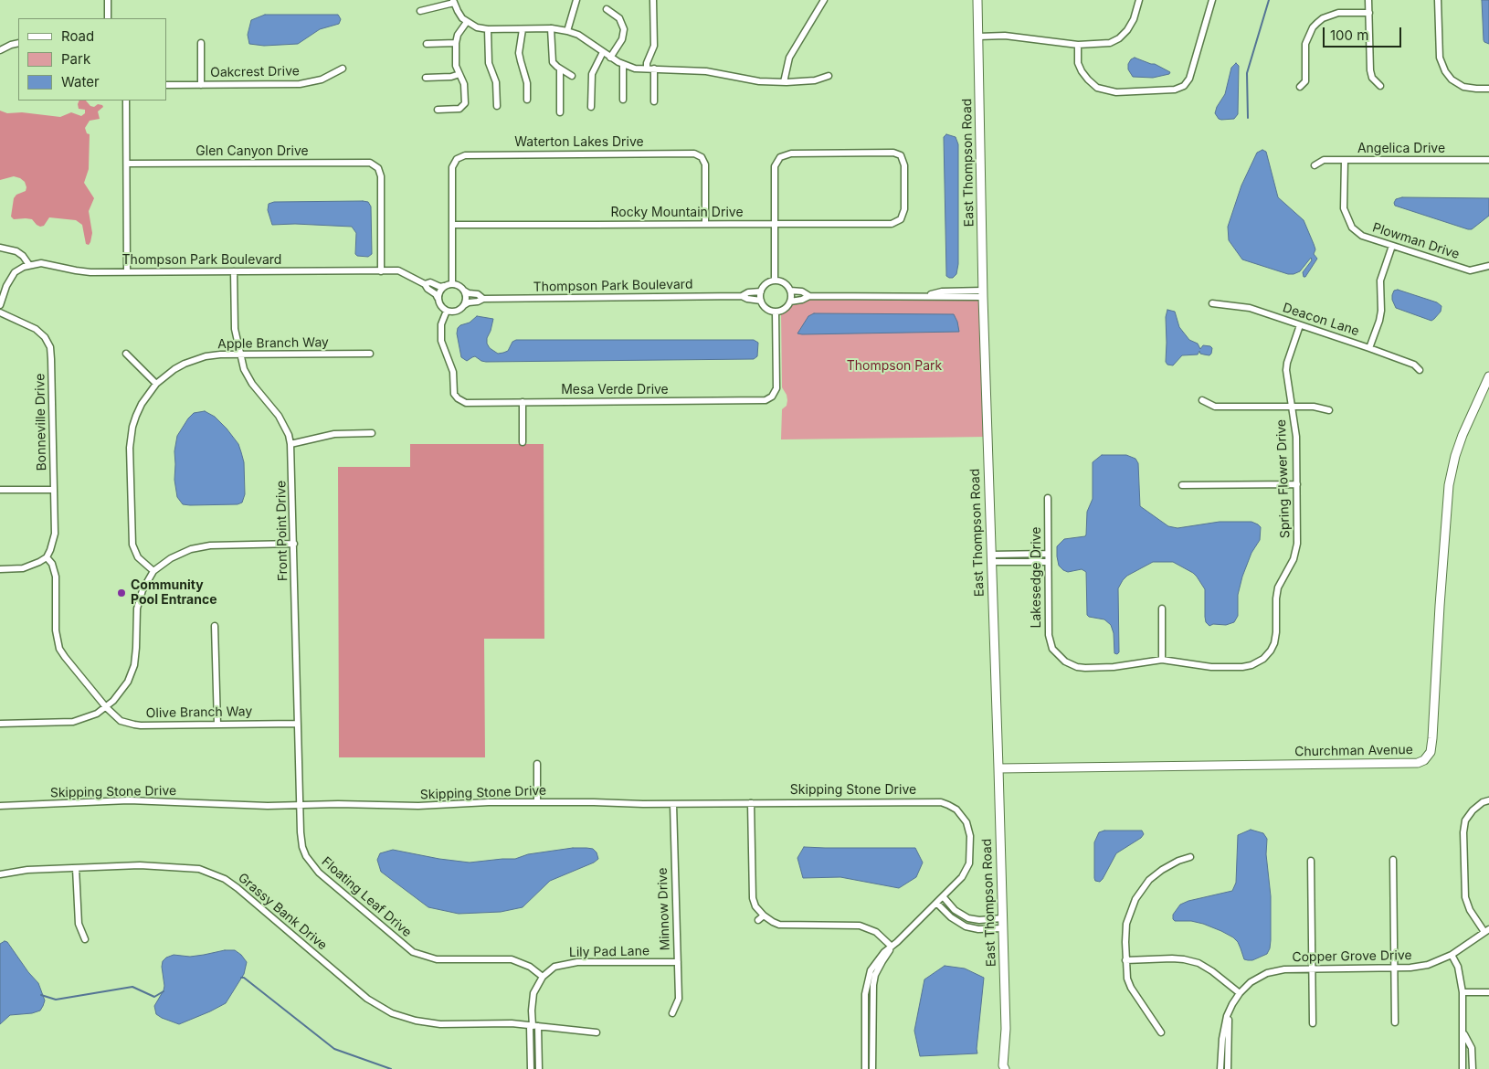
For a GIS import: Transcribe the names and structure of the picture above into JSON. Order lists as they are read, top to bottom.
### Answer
{
  "streets": {
    "main road": ["East Thompson Road", "Churchman Avenue"],
    "street": [
      "Oakcrest Drive",
      "Waterton Lakes Drive",
      "Angelica Drive",
      "Glen Canyon Drive",
      "Rocky Mountain Drive",
      "Plowman Drive",
      "Thompson Park Boulevard",
      "Deacon Lane",
      "Apple Branch Way",
      "Mesa Verde Drive",
      "Bonneville Drive",
      "Spring Flower Drive",
      "Front Point Drive",
      "Lakesedge Drive",
      "Olive Branch Way",
      "Skipping Stone Drive",
      "Floating Leaf Drive",
      "Minnow Drive",
      "Grassy Bank Drive",
      "Lily Pad Lane",
      "Copper Grove Drive"
    ]
  },
  "crossings": [
    ["Waterton Lakes Drive", "Rocky Mountain Drive"],
    ["Angelica Drive", "Plowman Drive"],
    ["Glen Canyon Drive", "Thompson Park Boulevard"],
    ["East Thompson Road", "Churchman Avenue"],
    ["Thompson Park Boulevard", "Mesa Verde Drive"],
    ["Thompson Park Boulevard", "Front Point Drive"],
    ["Deacon Lane", "Spring Flower Drive"],
    ["Apple Branch Way", "Front Point Drive"],
    ["Bonneville Drive", "Olive Branch Way"],
    ["Spring Flower Drive", "Lakesedge Drive"],
    ["Front Point Drive", "Olive Branch Way"],
    ["Front Point Drive", "Skipping Stone Drive"],
    ["Front Point Drive", "Floating Leaf Drive"],
    ["Skipping Stone Drive", "Floating Leaf Drive"],
    ["Skipping Stone Drive", "Minnow Drive"],
    ["Floating Leaf Drive", "Lily Pad Lane"],
    ["Minnow Drive", "Lily Pad Lane"]
  ],
  "parks": ["Thompson Park"],
  "places": ["Community Pool Entrance"],
  "legend": ["Road", "Park", "Water"],
  "scale_bar": "100 m"
}
